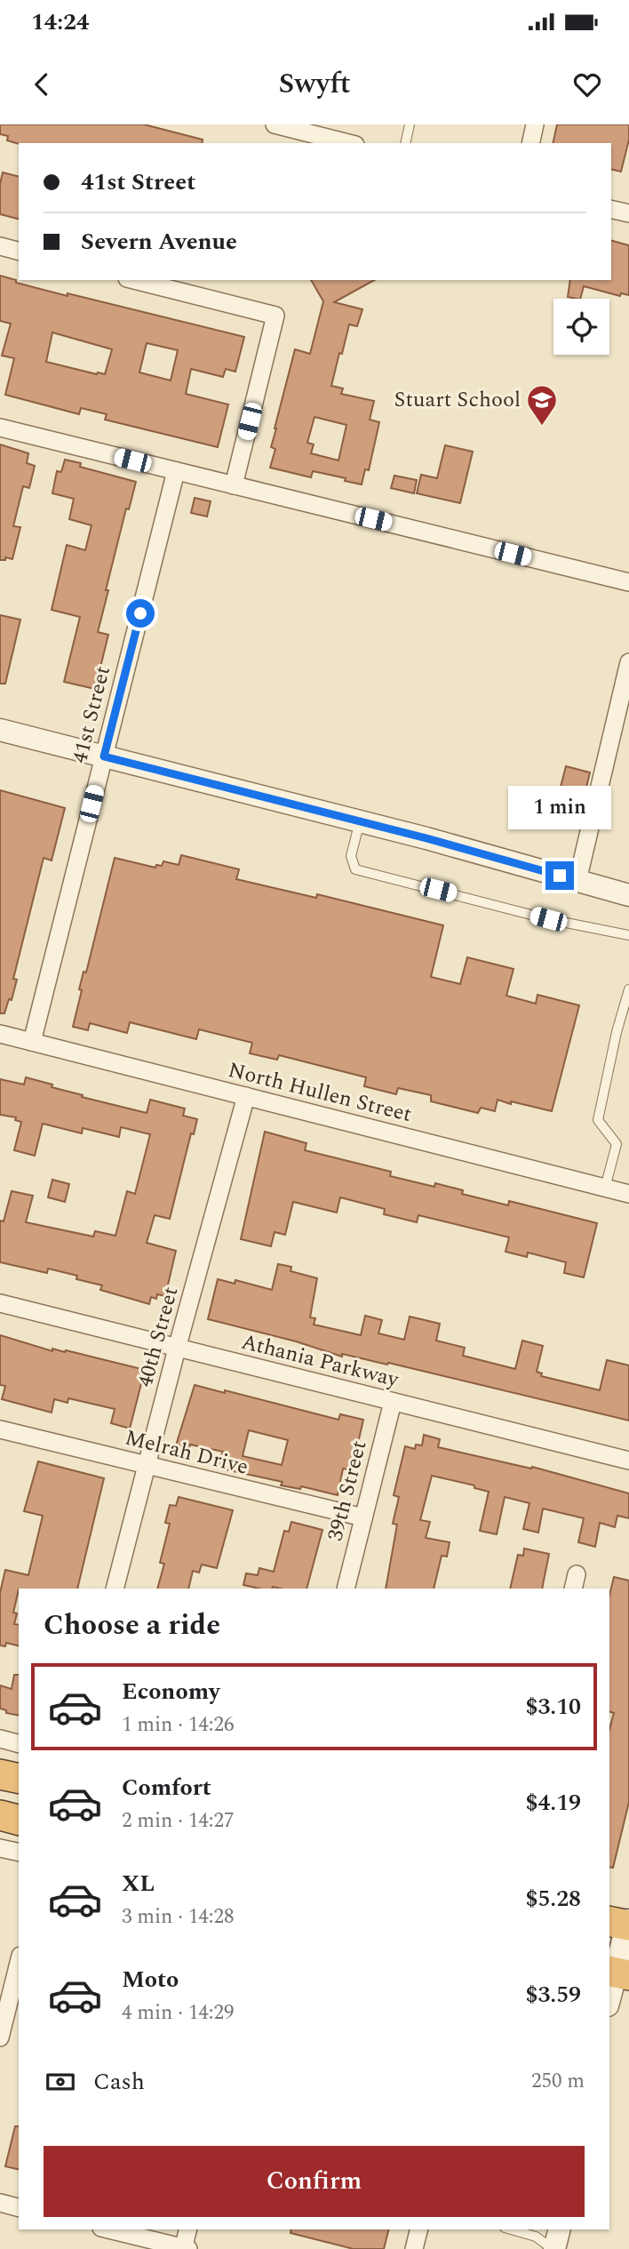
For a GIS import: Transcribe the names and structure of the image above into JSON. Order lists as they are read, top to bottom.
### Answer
{
  "streets": {
    "street": [
      "41st Street",
      "North Hullen Street",
      "40th Street",
      "Athania Parkway",
      "Melrah Drive",
      "39th Street"
    ]
  },
  "crossings": [
    ["41st Street", "North Hullen Street"],
    ["North Hullen Street", "40th Street"],
    ["40th Street", "Athania Parkway"],
    ["40th Street", "Melrah Drive"],
    ["Athania Parkway", "39th Street"],
    ["Melrah Drive", "39th Street"]
  ],
  "places": {
    "school or university": ["Stuart School"]
  },
  "page": {
    "status": "14:24",
    "header": "Swyft",
    "banner": ["41st Street", "Severn Avenue"],
    "bubble": "1 min",
    "heading": "Choose a ride",
    "list": [
      {
        "name": "Economy",
        "note": "1 min · 14:26",
        "value": "$3.10"
      },
      {
        "name": "Comfort",
        "note": "2 min · 14:27",
        "value": "$4.19"
      },
      {
        "name": "XL",
        "note": "3 min · 14:28",
        "value": "$5.28"
      },
      {
        "name": "Moto",
        "note": "4 min · 14:29",
        "value": "$3.59"
      }
    ],
    "pay": ["Cash", "250 m"],
    "buttons": "Confirm"
  }
}
